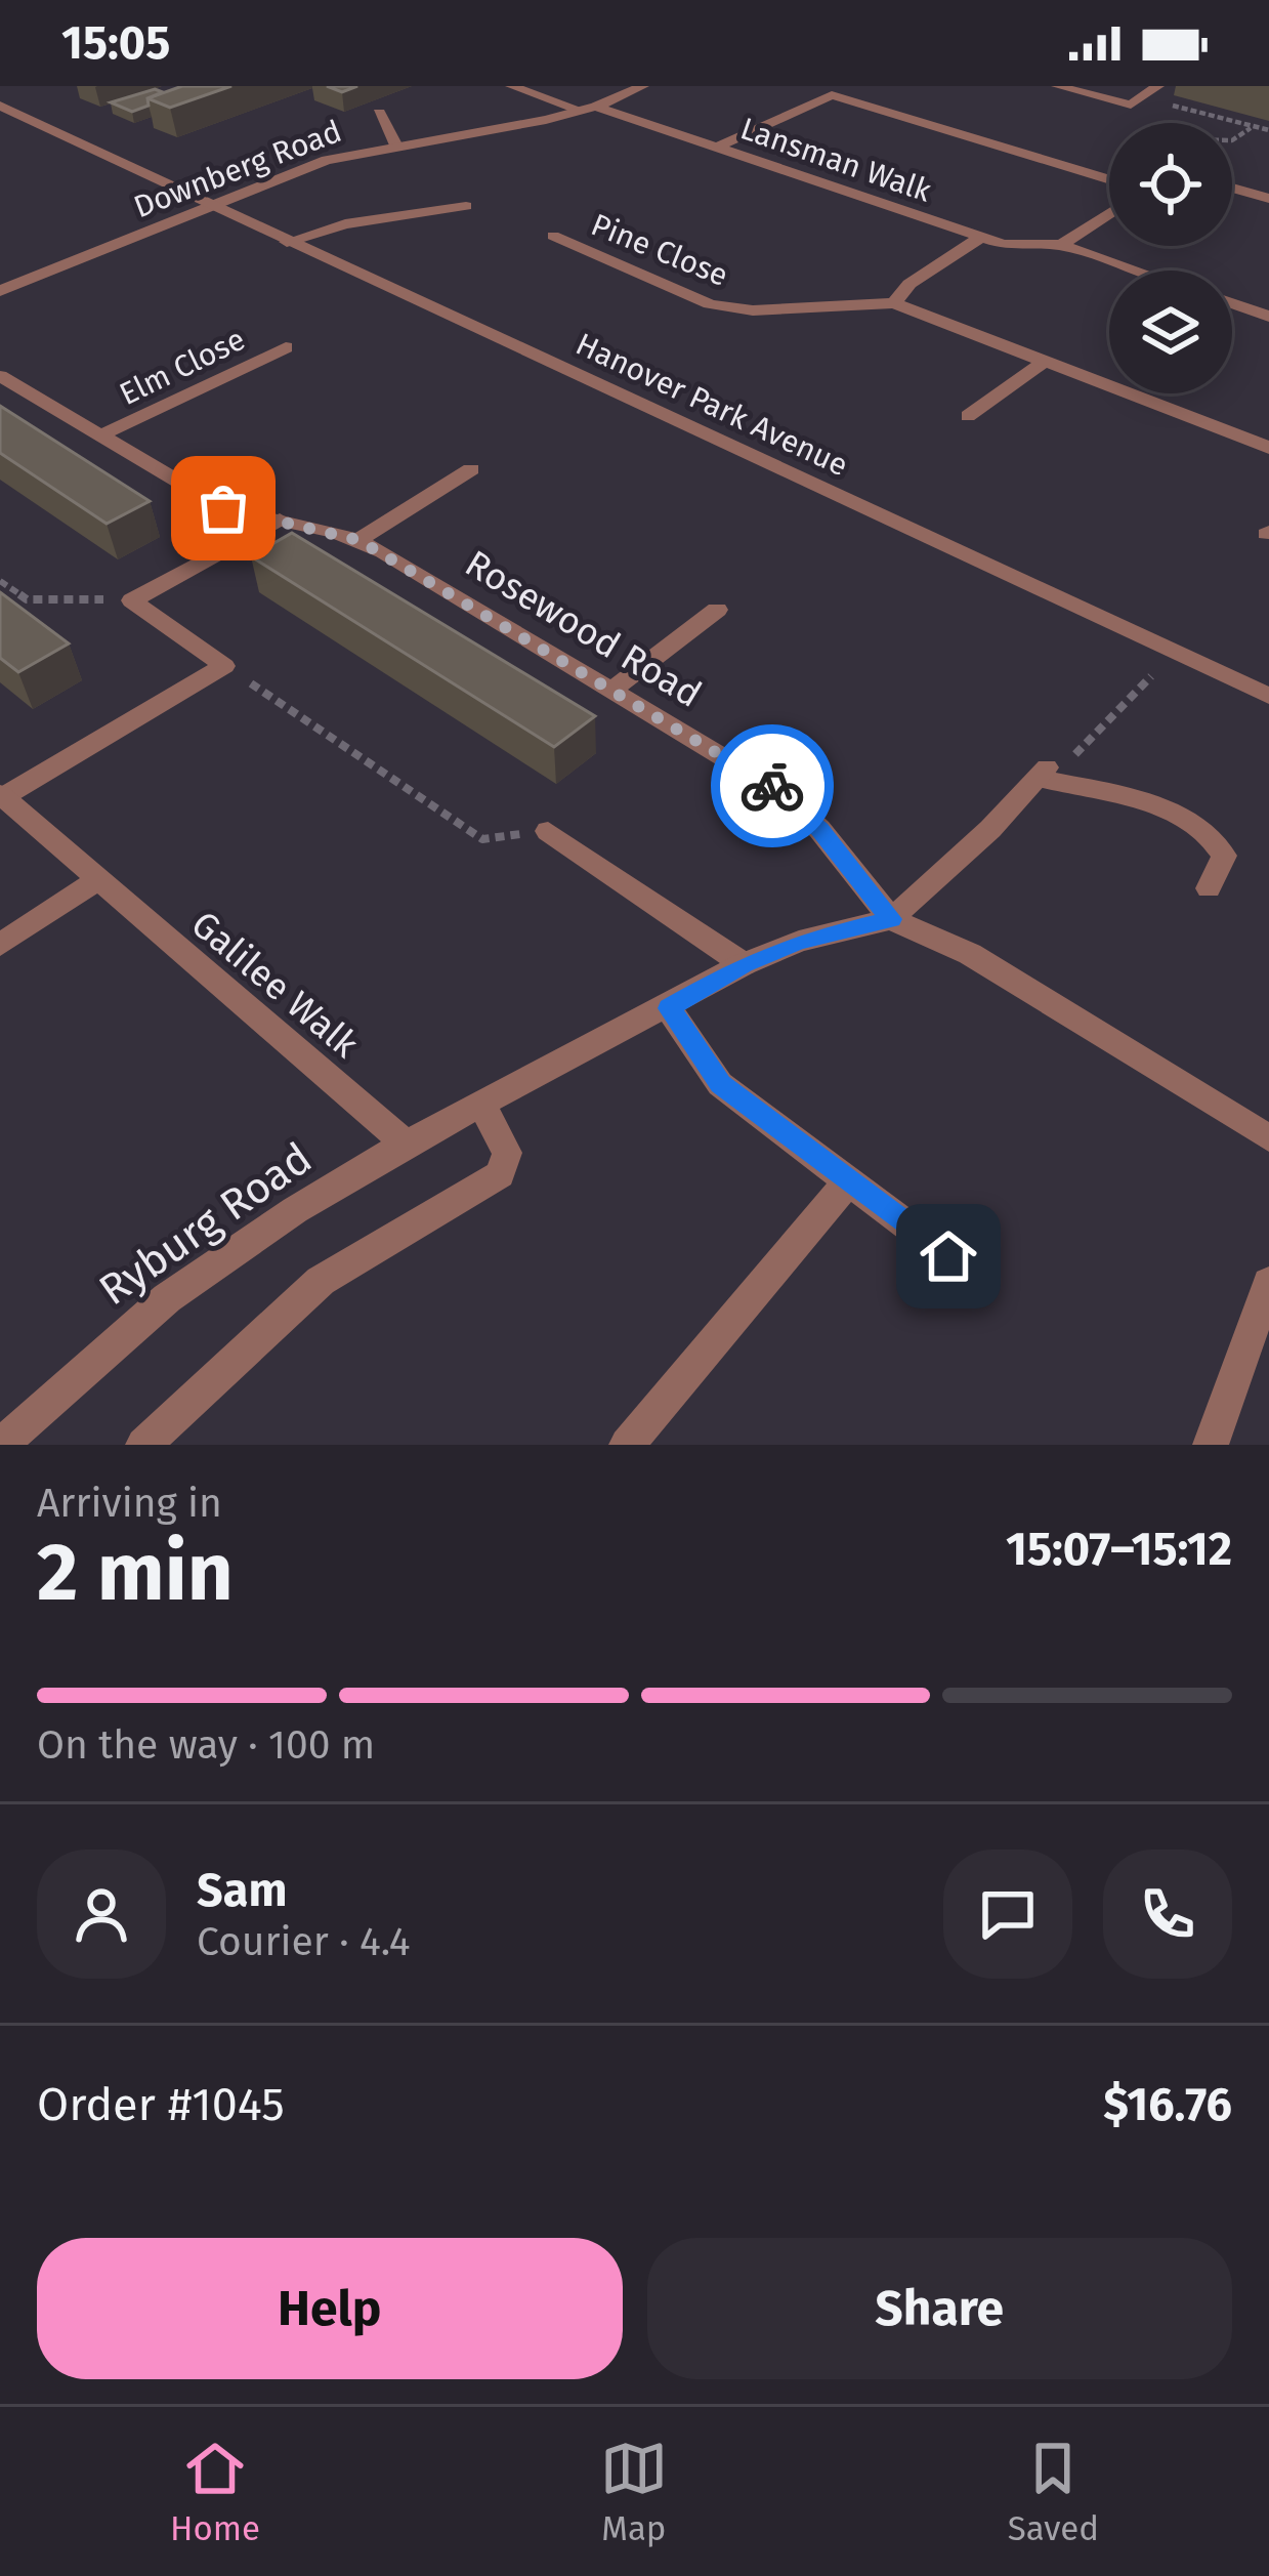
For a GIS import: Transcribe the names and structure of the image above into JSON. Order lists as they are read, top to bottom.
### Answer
{
  "streets": {
    "street": [
      "Lansman Walk",
      "Downberg Road",
      "Pine Close",
      "Elm Close",
      "Hanover Park Avenue",
      "Rosewood Road",
      "Galilee Walk",
      "Ryburg Road"
    ]
  },
  "crossings": [
    ["Lansman Walk", "Downberg Road"],
    ["Downberg Road", "Hanover Park Avenue"],
    ["Elm Close", "Rosewood Road"],
    ["Rosewood Road", "Ryburg Road"],
    ["Galilee Walk", "Ryburg Road"]
  ],
  "page": {
    "status": "15:05",
    "heading": ["2 min", "Arriving in", "15:07–15:12"],
    "panel": [
      "Sam",
      "Courier · 4.4",
      "Order #1045",
      "$16.76"
    ],
    "bar": "On the way · 100 m",
    "buttons": ["Help", "Share"],
    "tabs": ["Home", "Map", "Saved"]
  }
}
